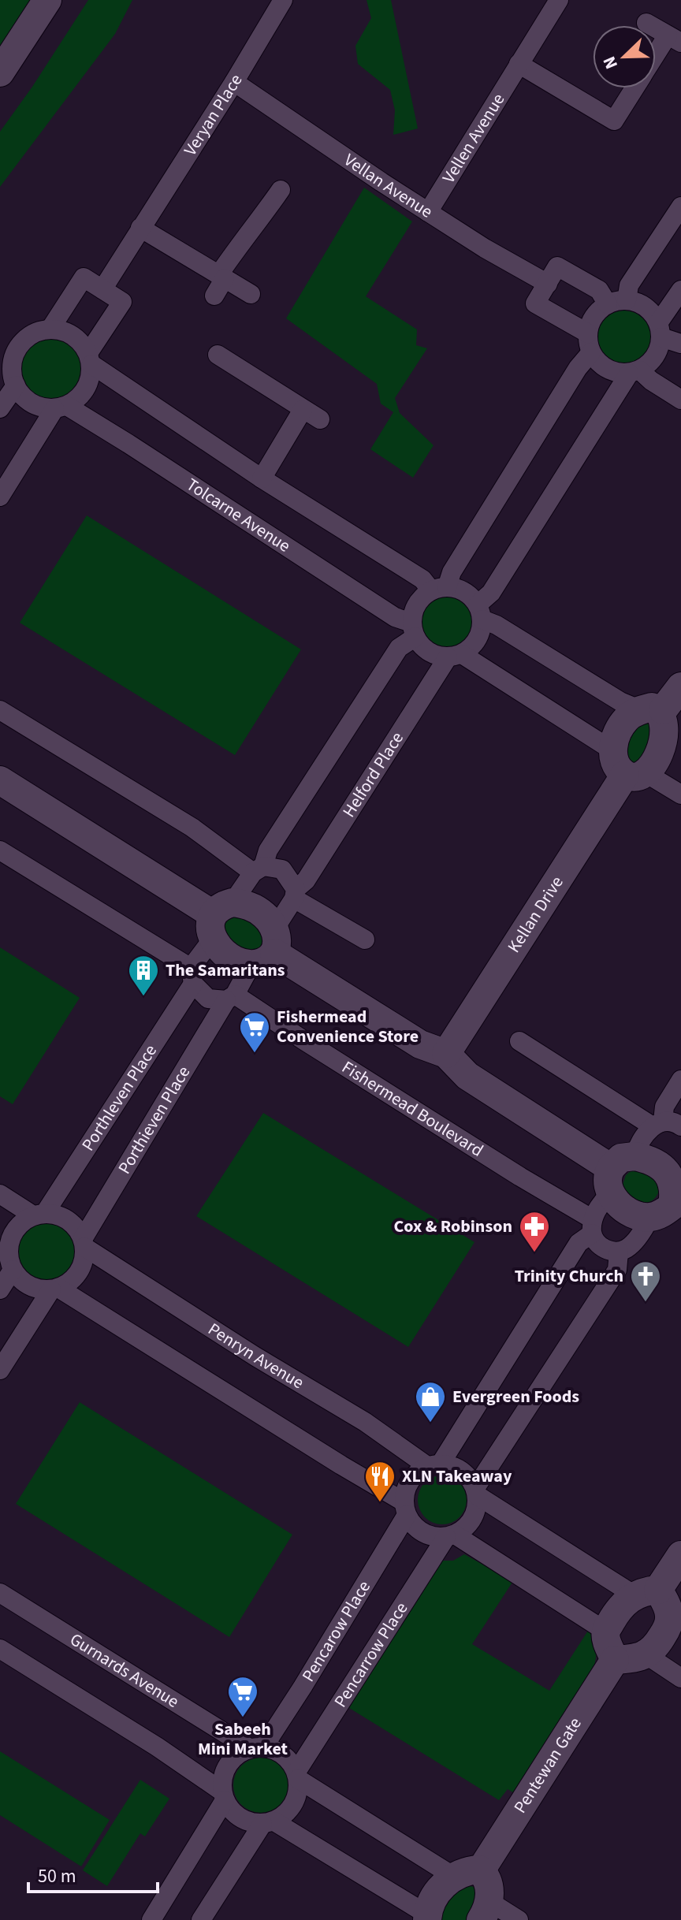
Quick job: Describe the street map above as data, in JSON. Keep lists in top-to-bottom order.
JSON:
{
  "streets": {
    "street": [
      "Veryan Place",
      "Vellen Avenue",
      "Vellan Avenue",
      "Tolcarne Avenue",
      "Helford Place",
      "Kellan Drive",
      "Porthleven Place",
      "Fishermead Boulevard",
      "Porthieven Place",
      "Penryn Avenue",
      "Pencarow Place",
      "Pencarrow Place",
      "Gurnards Avenue",
      "Pentewan Gate"
    ]
  },
  "crossings": [
    ["Veryan Place", "Vellan Avenue"],
    ["Vellen Avenue", "Vellan Avenue"],
    ["Tolcarne Avenue", "Helford Place"],
    ["Helford Place", "Porthleven Place"],
    ["Helford Place", "Porthieven Place"],
    ["Porthleven Place", "Fishermead Boulevard"],
    ["Porthleven Place", "Porthieven Place"],
    ["Porthleven Place", "Penryn Avenue"],
    ["Fishermead Boulevard", "Porthieven Place"],
    ["Porthieven Place", "Penryn Avenue"],
    ["Penryn Avenue", "Pencarow Place"],
    ["Penryn Avenue", "Pencarrow Place"],
    ["Pencarow Place", "Pencarrow Place"],
    ["Pencarow Place", "Gurnards Avenue"],
    ["Pencarrow Place", "Gurnards Avenue"]
  ],
  "places": {
    "building": ["The Samaritans"],
    "supermarket": ["Fishermead Convenience Store", "Sabeeh Mini Market"],
    "pharmacy": ["Cox & Robinson"],
    "church": ["Trinity Church"],
    "shop": ["Evergreen Foods"],
    "restaurant": ["XLN Takeaway"]
  },
  "scale_bar": "50 m",
  "north": "bottom left"
}
